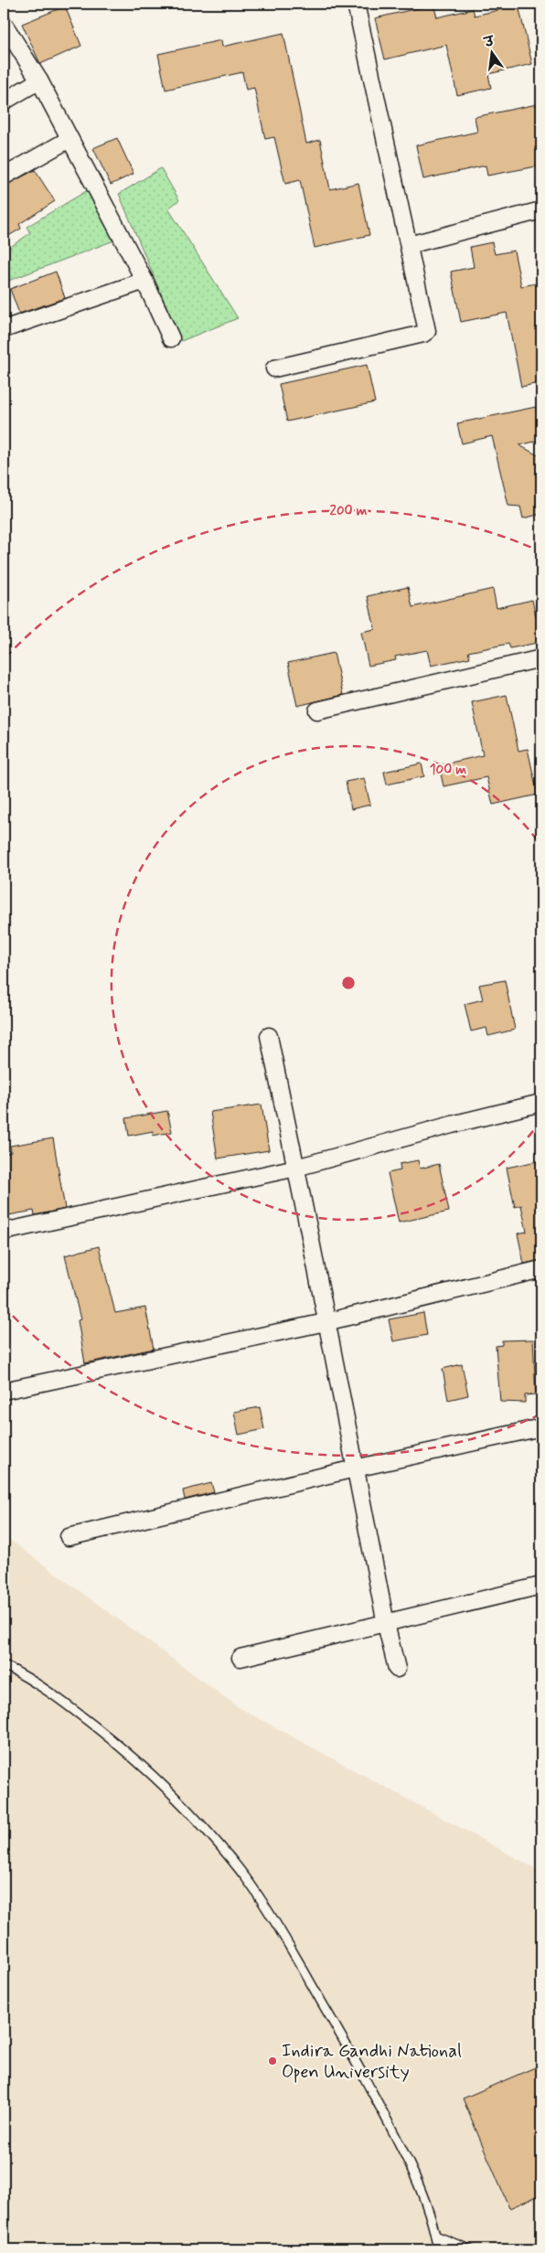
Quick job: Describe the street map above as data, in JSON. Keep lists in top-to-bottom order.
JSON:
{
  "places": ["Indira Gandhi National Open University"],
  "north": "top",
  "rings": ["200 m", "100 m"]
}
